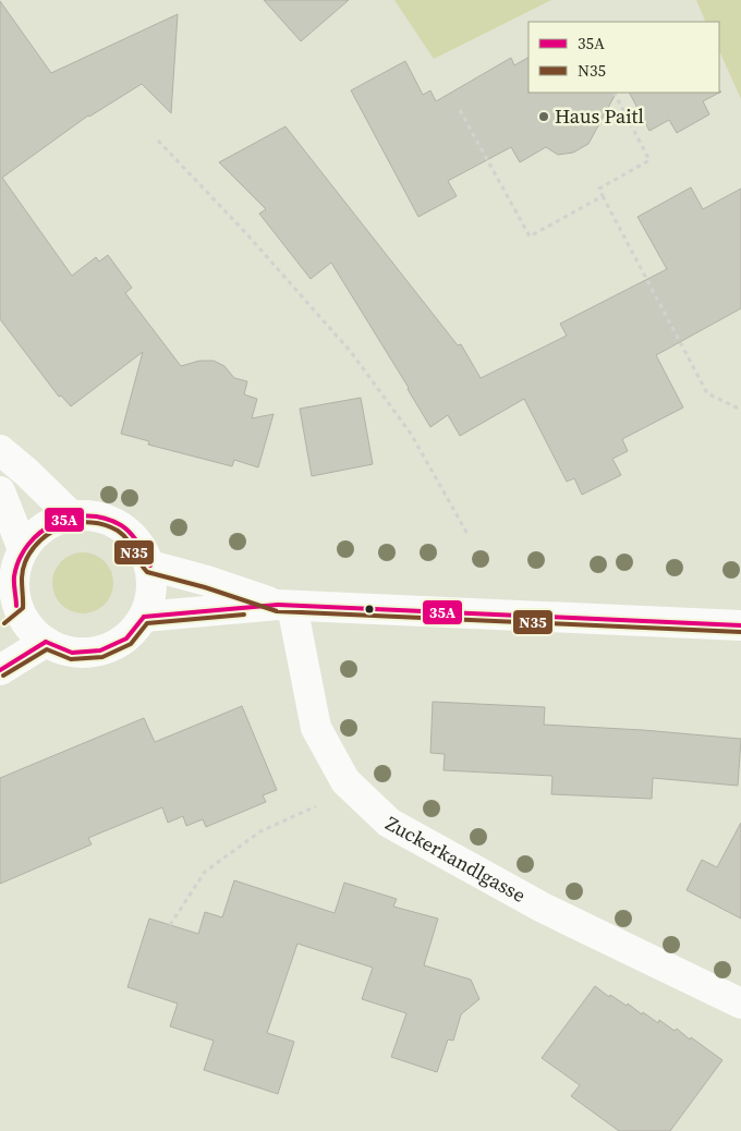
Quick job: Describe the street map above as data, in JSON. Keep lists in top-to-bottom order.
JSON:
{
  "streets": {
    "main road": ["Zuckerkandlgasse"]
  },
  "places": ["Haus Paitl"],
  "lines": ["transit line 35A", "transit line N35"],
  "legend": ["35A", "N35"]
}
